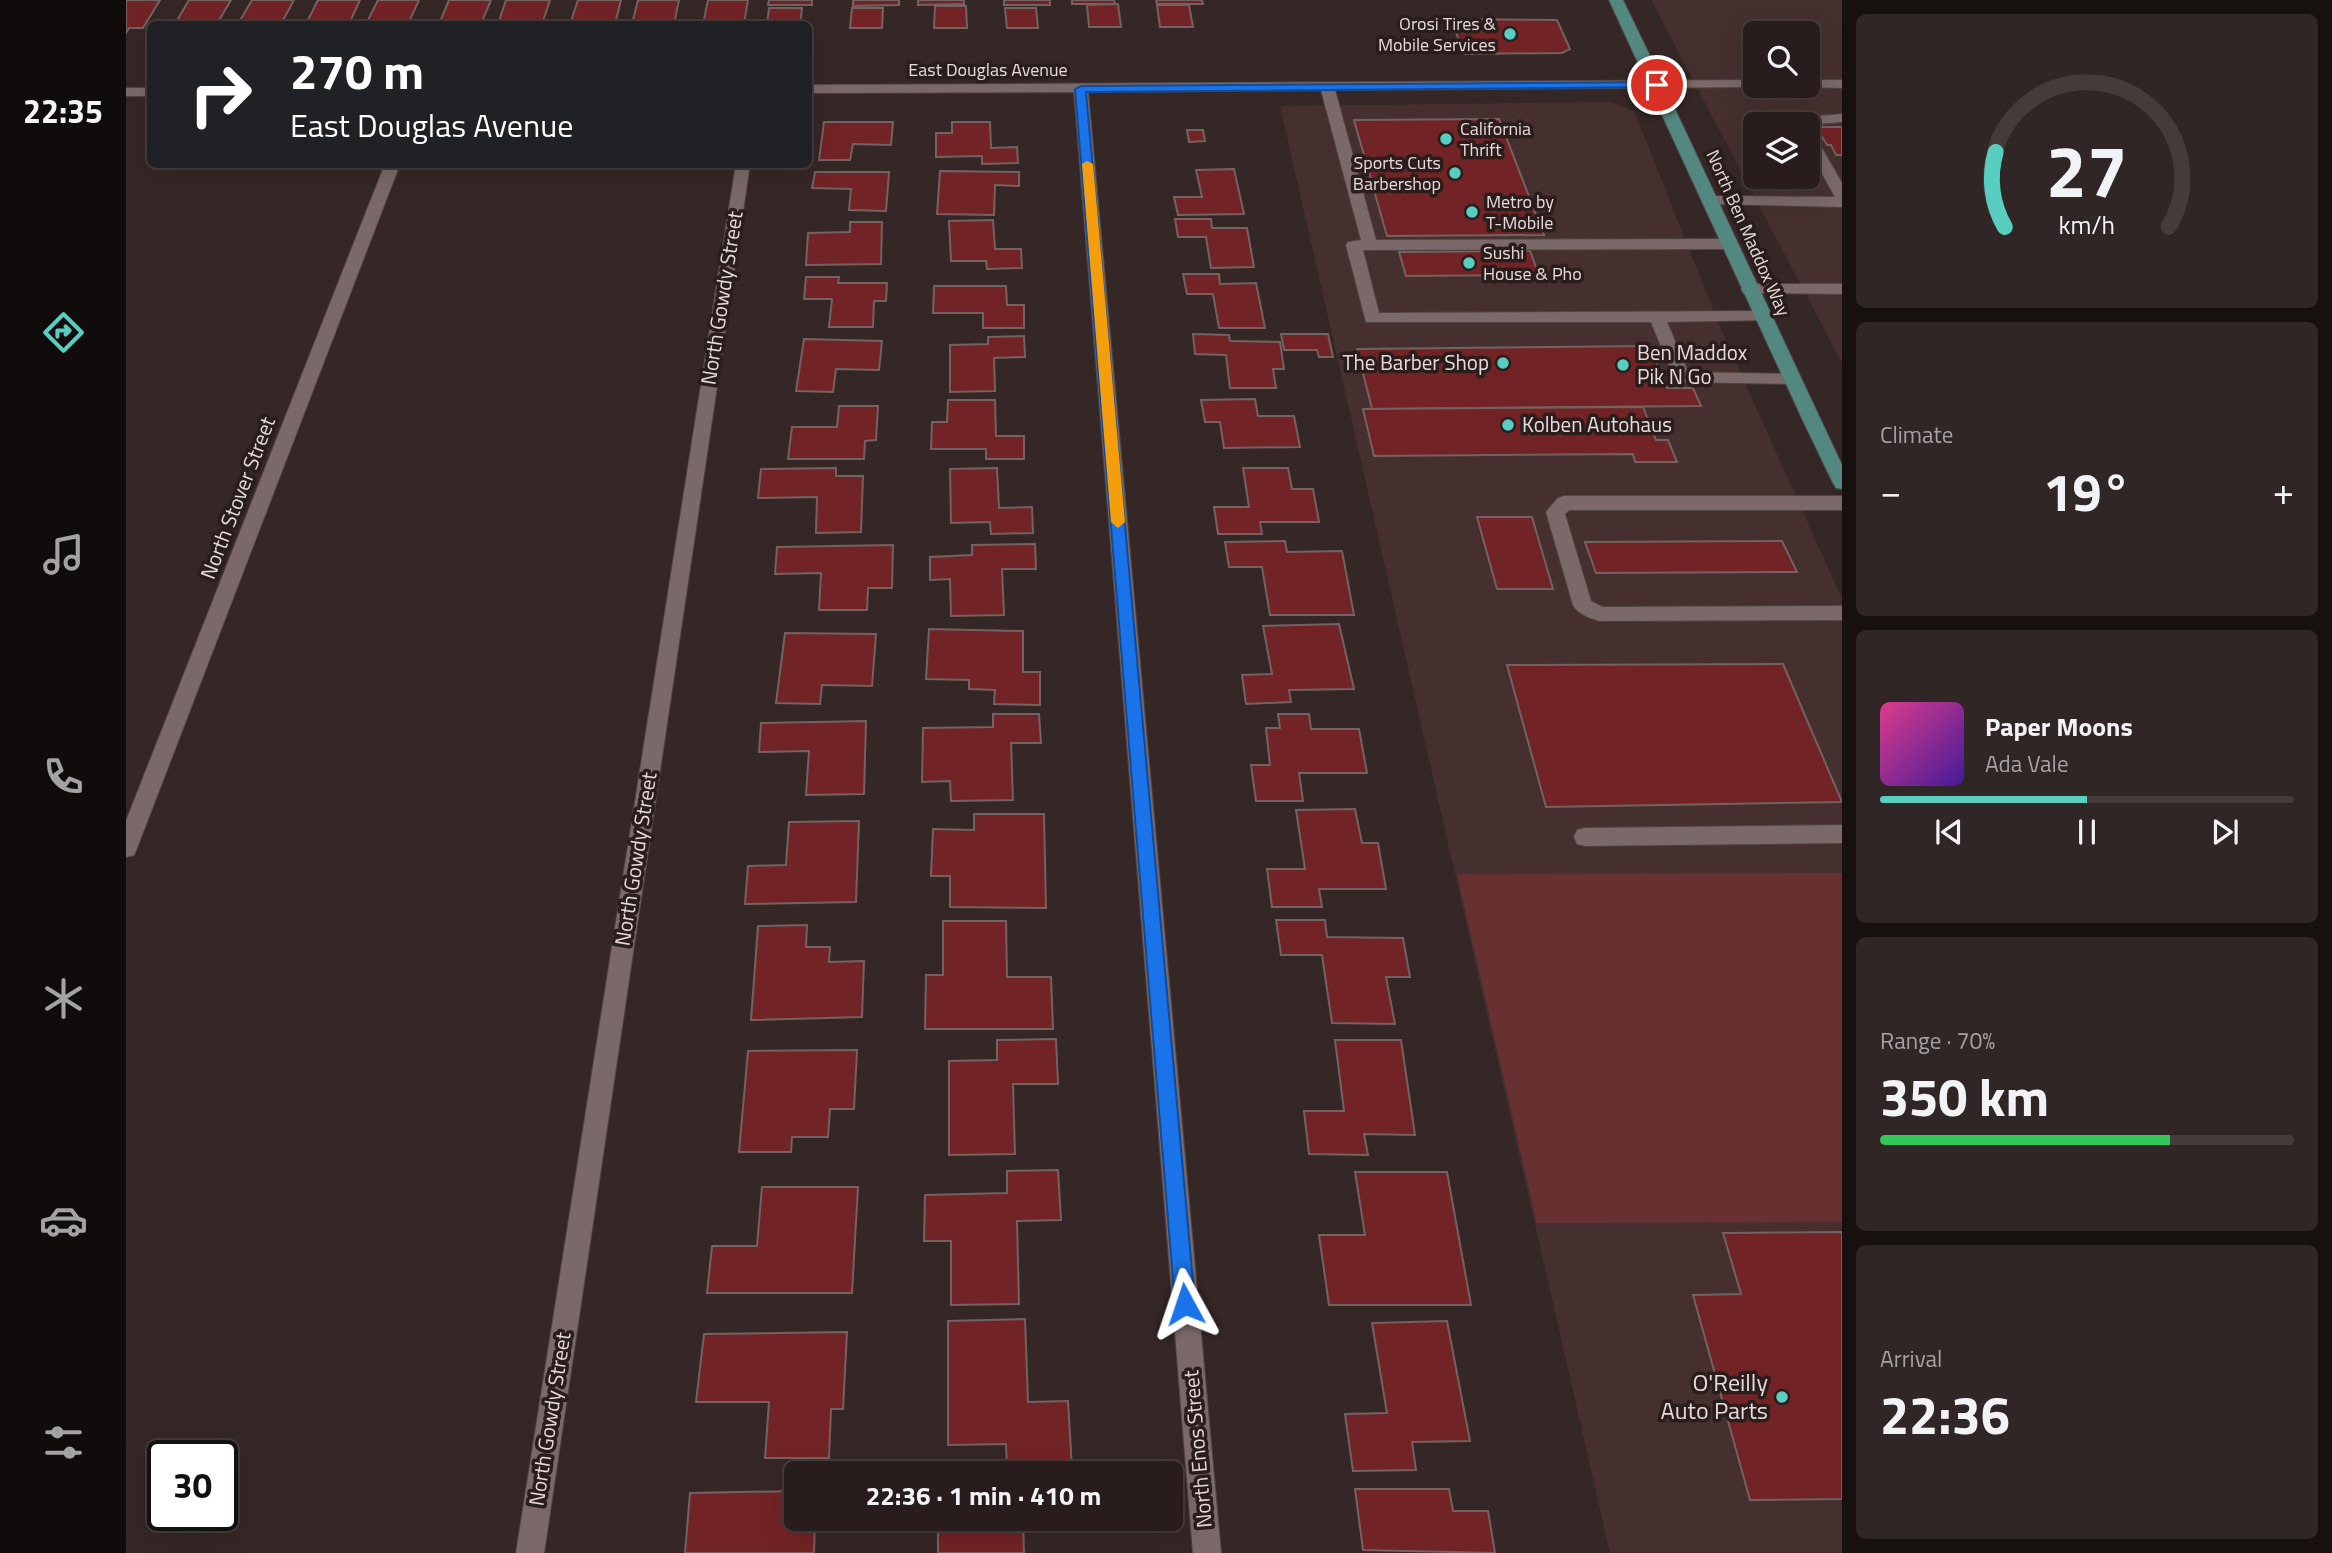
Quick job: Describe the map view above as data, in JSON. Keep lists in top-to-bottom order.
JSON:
{
  "streets": {
    "main road": ["North Ben Maddox Way"],
    "street": [
      "East Douglas Avenue",
      "North Gowdy Street",
      "North Stover Street",
      "North Enos Street"
    ]
  },
  "crossings": [
    ["East Douglas Avenue", "North Ben Maddox Way"],
    ["East Douglas Avenue", "North Enos Street"]
  ],
  "places": [
    "Orosi Tires & Mobile Services",
    "California Thrift",
    "Sports Cuts Barbershop",
    "Metro by T-Mobile",
    "Sushi House & Pho",
    "The Barber Shop",
    "Ben Maddox Pik N Go",
    "Kolben Autohaus",
    "O'Reilly Auto Parts"
  ],
  "page": {
    "tabs": "22:35",
    "turn": ["270 m", "East Douglas Avenue"],
    "tile": [
      "Climate",
      ["Range · 70%", "350 km"],
      ["Arrival", "22:36"]
    ],
    "heat": ["−", "19°", "+"],
    "song": ["Paper Moons", "Ada Vale"],
    "limit": "30",
    "trip": "22:36 · 1 min · 410 m",
    "gauge": ["27", "km/h"]
  }
}
